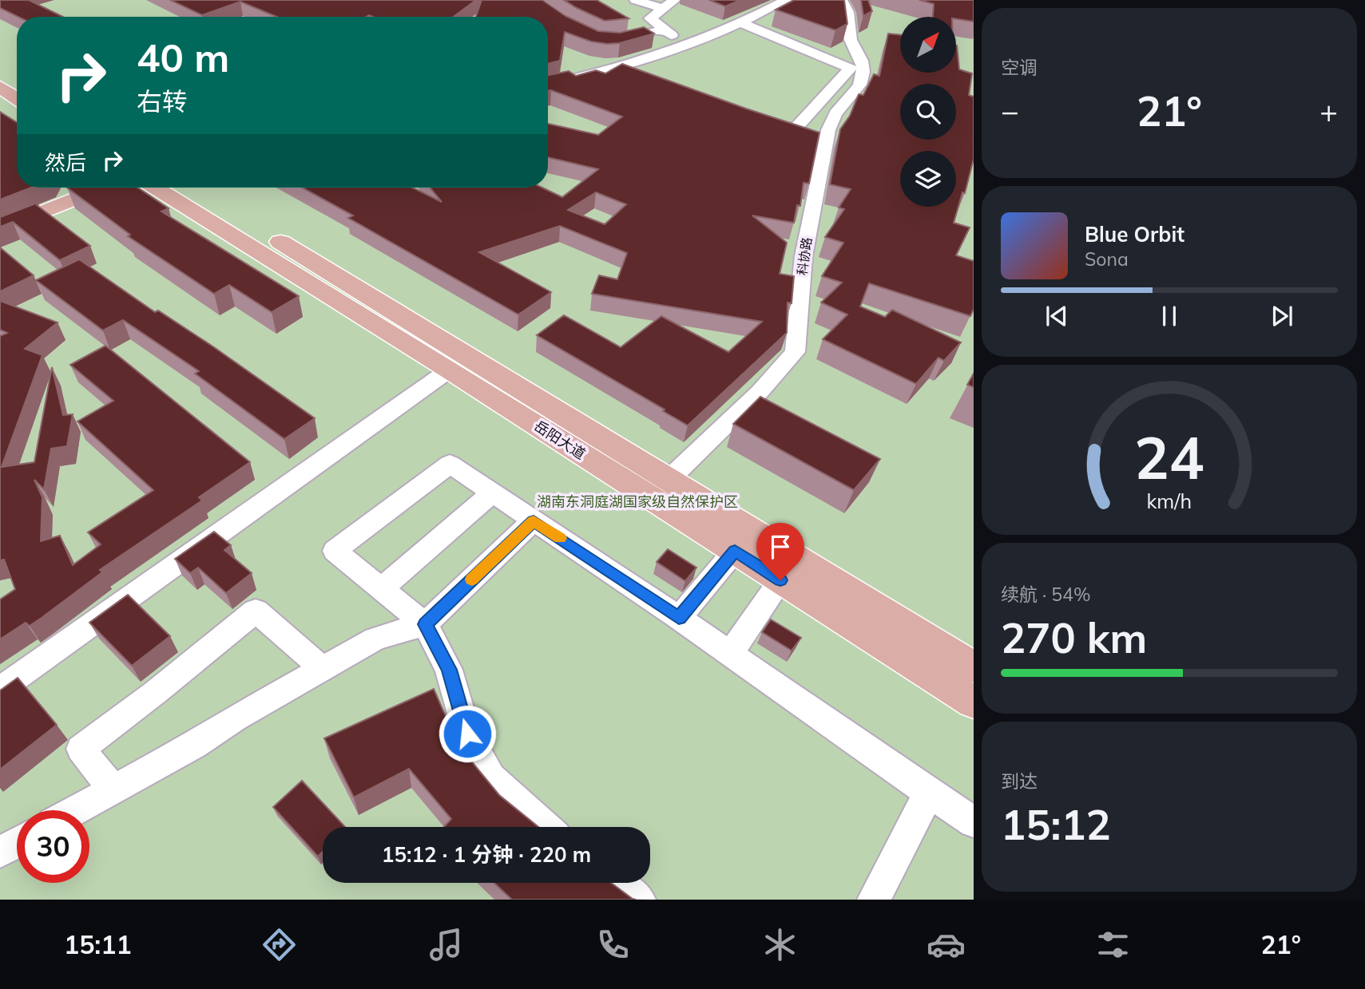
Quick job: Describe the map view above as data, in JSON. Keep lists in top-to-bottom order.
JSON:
{
  "streets": {
    "main road": ["岳阳大道"],
    "street": ["科协路"]
  },
  "crossings": [
    ["科协路", "岳阳大道"]
  ],
  "parks": ["湖南东洞庭湖国家级自然保护区"],
  "north": "top right",
  "page": {
    "tile": [
      "空调",
      ["续航 · 54%", "270 km"],
      ["到达", "15:12"]
    ],
    "turn": ["40 m", "右转"],
    "heat": ["−", "21°", "+"],
    "then": "然后",
    "song": ["Blue Orbit", "Sona"],
    "limit": "30",
    "trip": "15:12 · 1 分钟 · 220 m",
    "tabs": ["15:11", "21°"],
    "gauge": ["24", "km/h"]
  }
}
